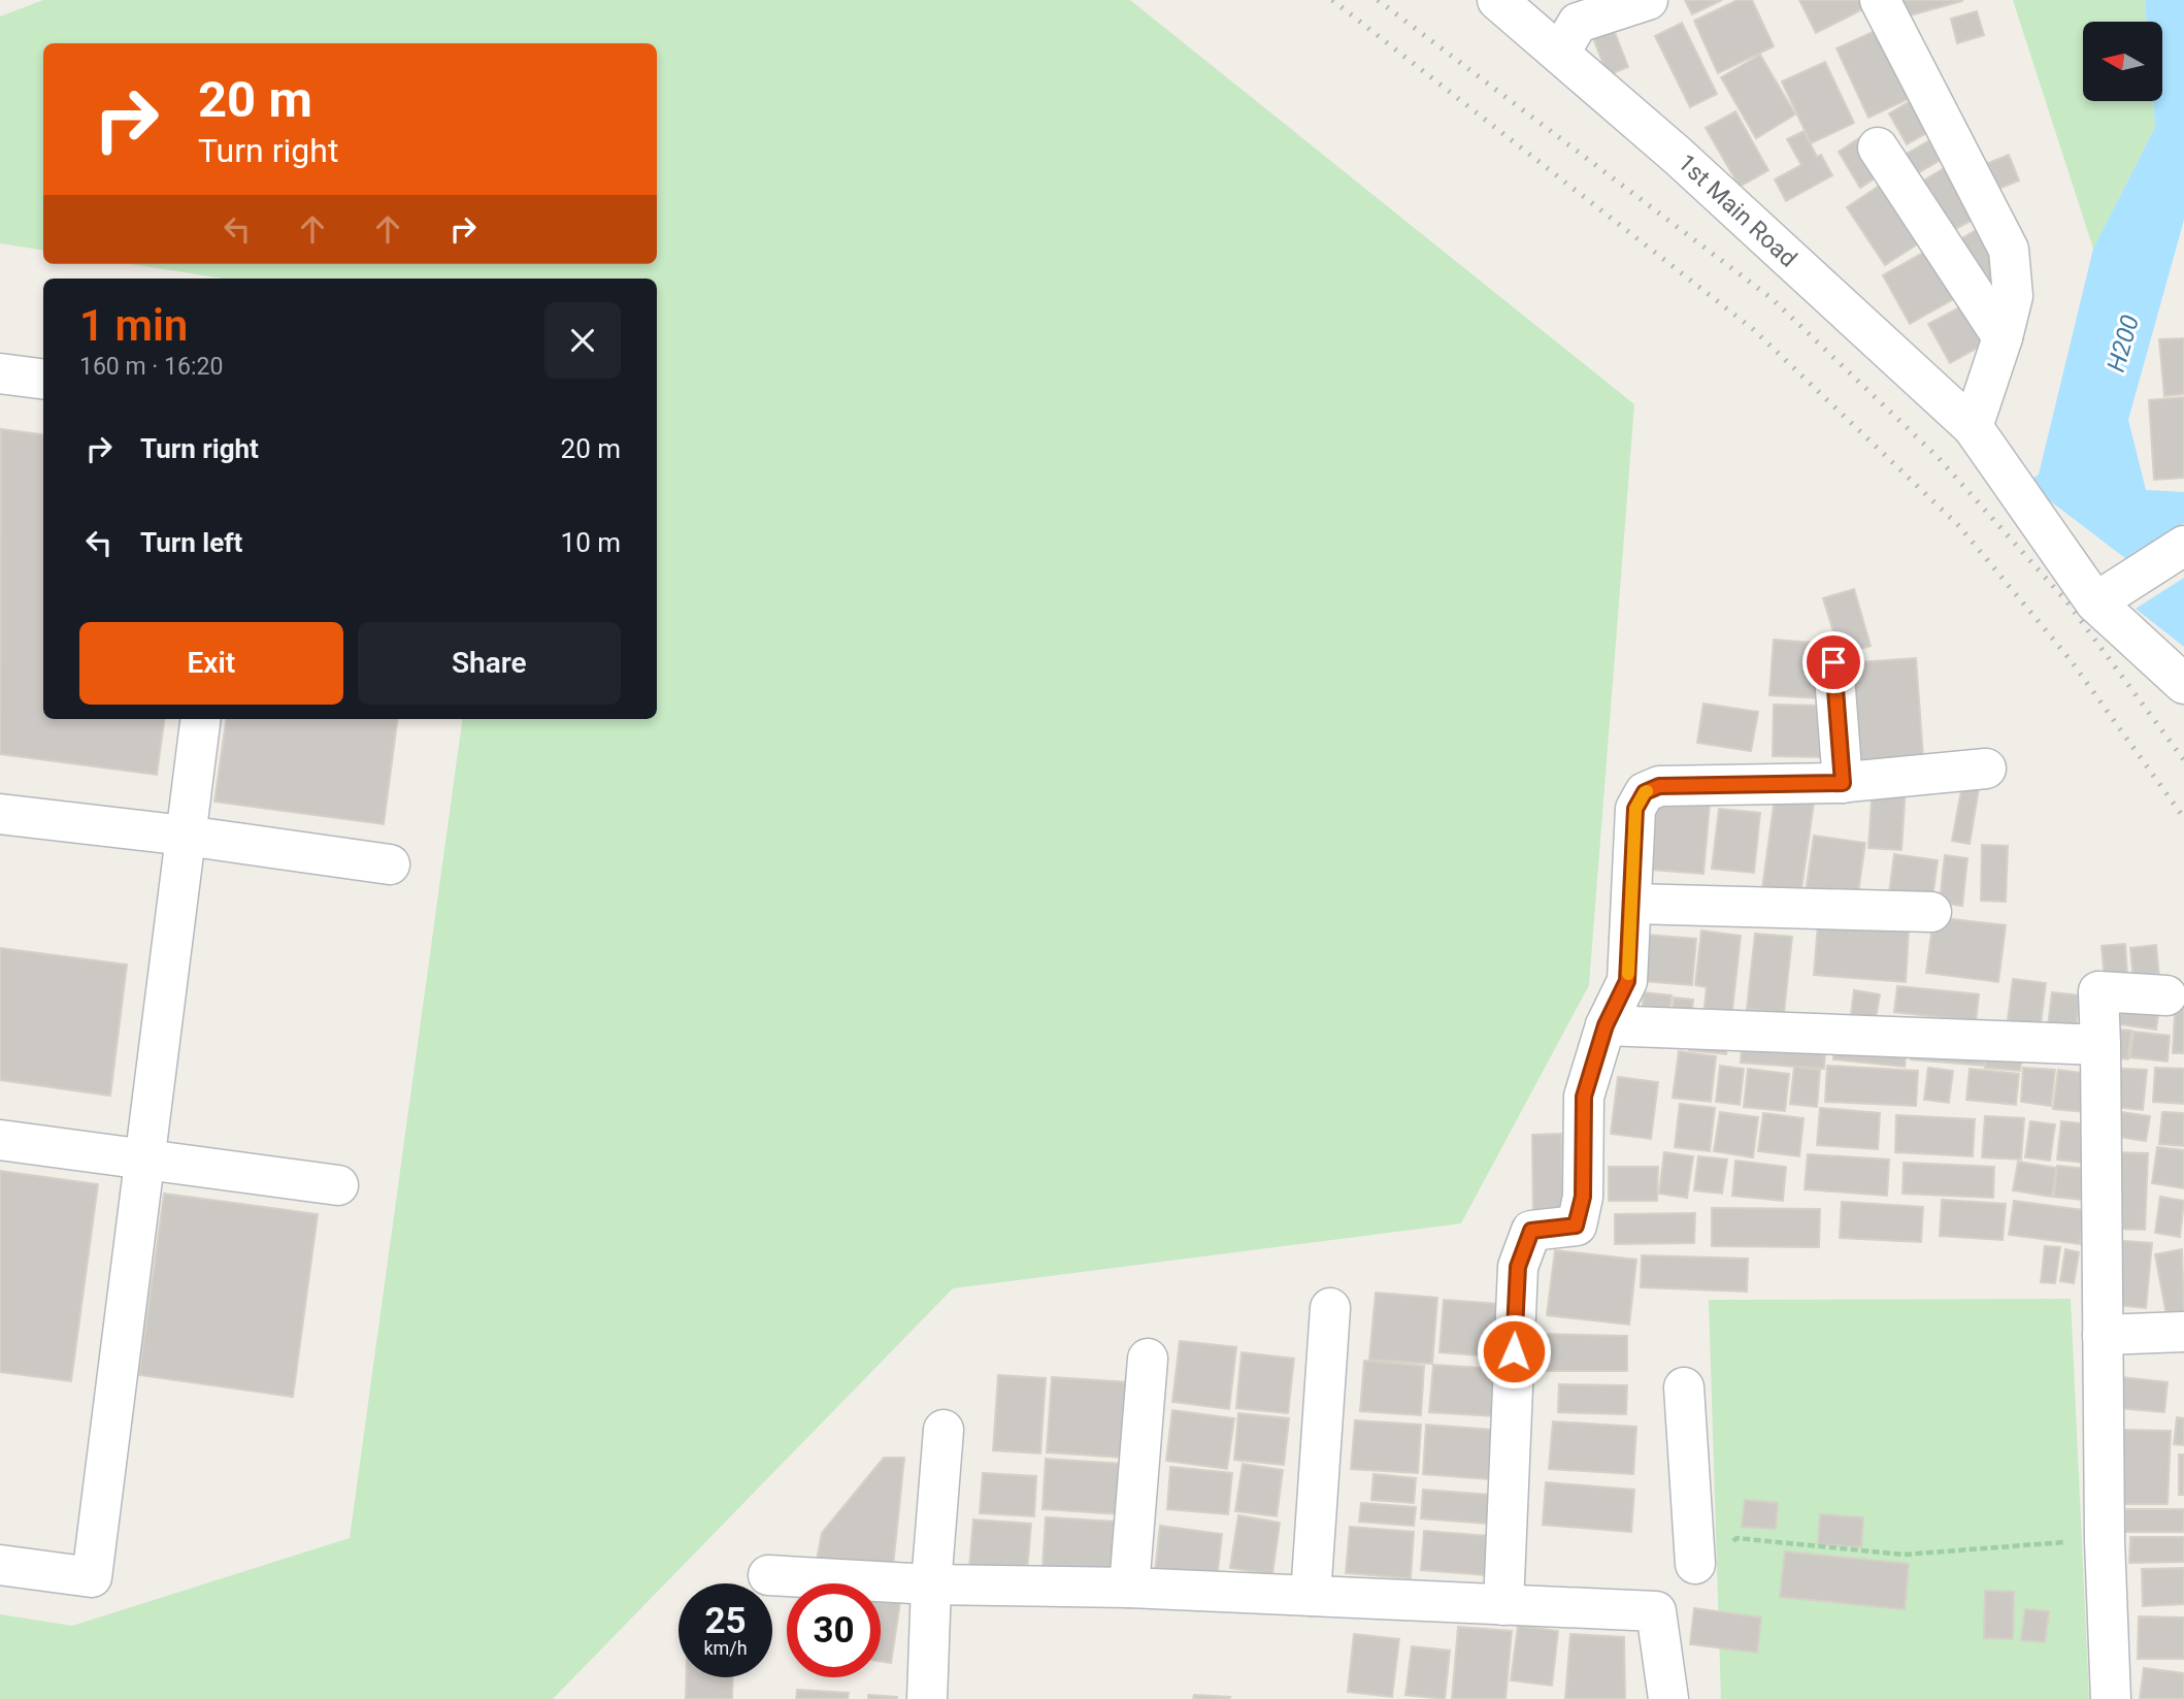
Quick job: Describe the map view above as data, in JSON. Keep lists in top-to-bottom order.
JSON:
{
  "streets": {
    "street": ["1st Main Road"]
  },
  "water": ["H200"],
  "north": "left",
  "page": {
    "turn": ["20 m", "Turn right"],
    "heading": ["1 min", "160 m · 16:20"],
    "list": [
      {
        "name": "Turn right",
        "value": "20 m"
      },
      {
        "name": "Turn left",
        "value": "10 m"
      }
    ],
    "buttons": ["Exit", "Share"],
    "speed": "25 km/h",
    "limit": "30"
  }
}
